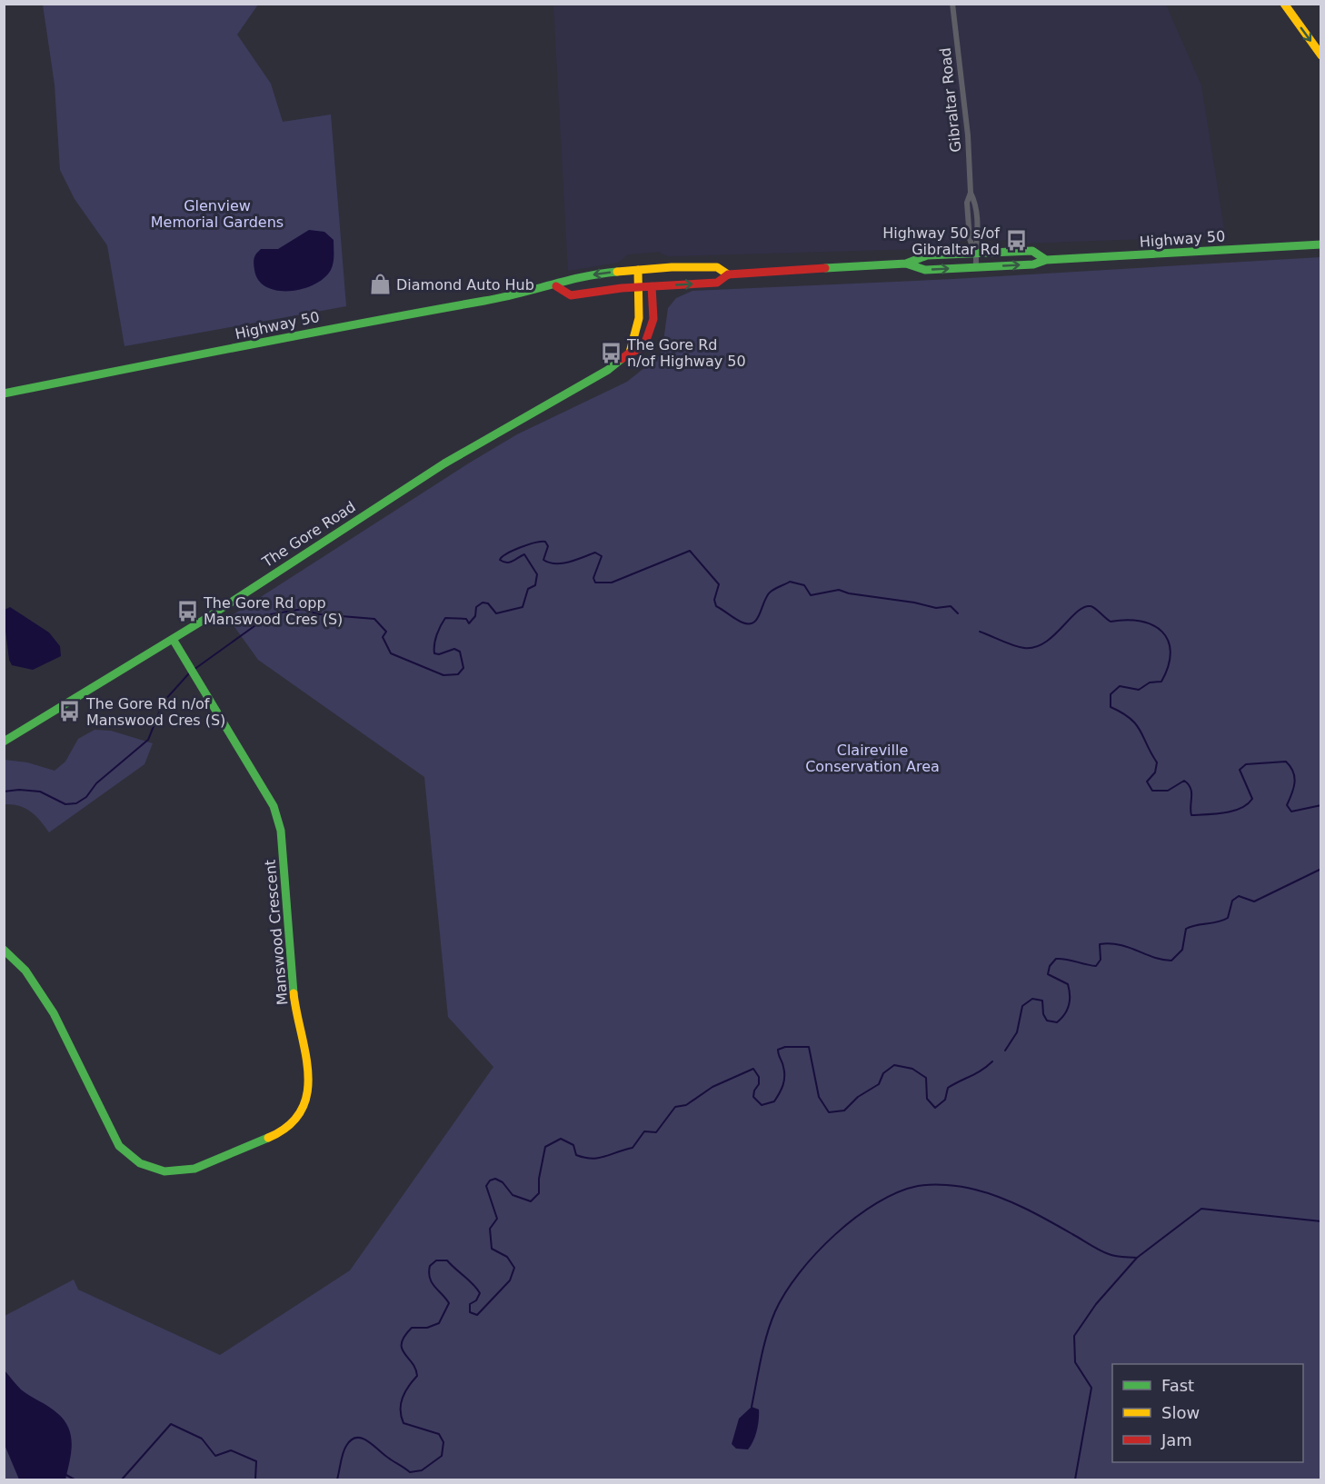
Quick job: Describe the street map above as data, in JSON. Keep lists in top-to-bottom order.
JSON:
{
  "streets": {
    "main road": ["Highway 50", "The Gore Road", "Manswood Crescent"],
    "street": ["Gibraltar Road"]
  },
  "crossings": [
    ["Gibraltar Road", "Highway 50"],
    ["Highway 50", "The Gore Road"],
    ["The Gore Road", "Manswood Crescent"]
  ],
  "parks": ["Glenview Memorial Gardens", "Claireville Conservation Area"],
  "places": {
    "bus stop": [
      "Highway 50 s/of Gibraltar Rd",
      "The Gore Rd n/of Highway 50",
      "The Gore Rd opp Manswood Cres (S)",
      "The Gore Rd n/of Manswood Cres (S)"
    ],
    "shop": ["Diamond Auto Hub"]
  },
  "legend": ["Fast", "Slow", "Jam"]
}
